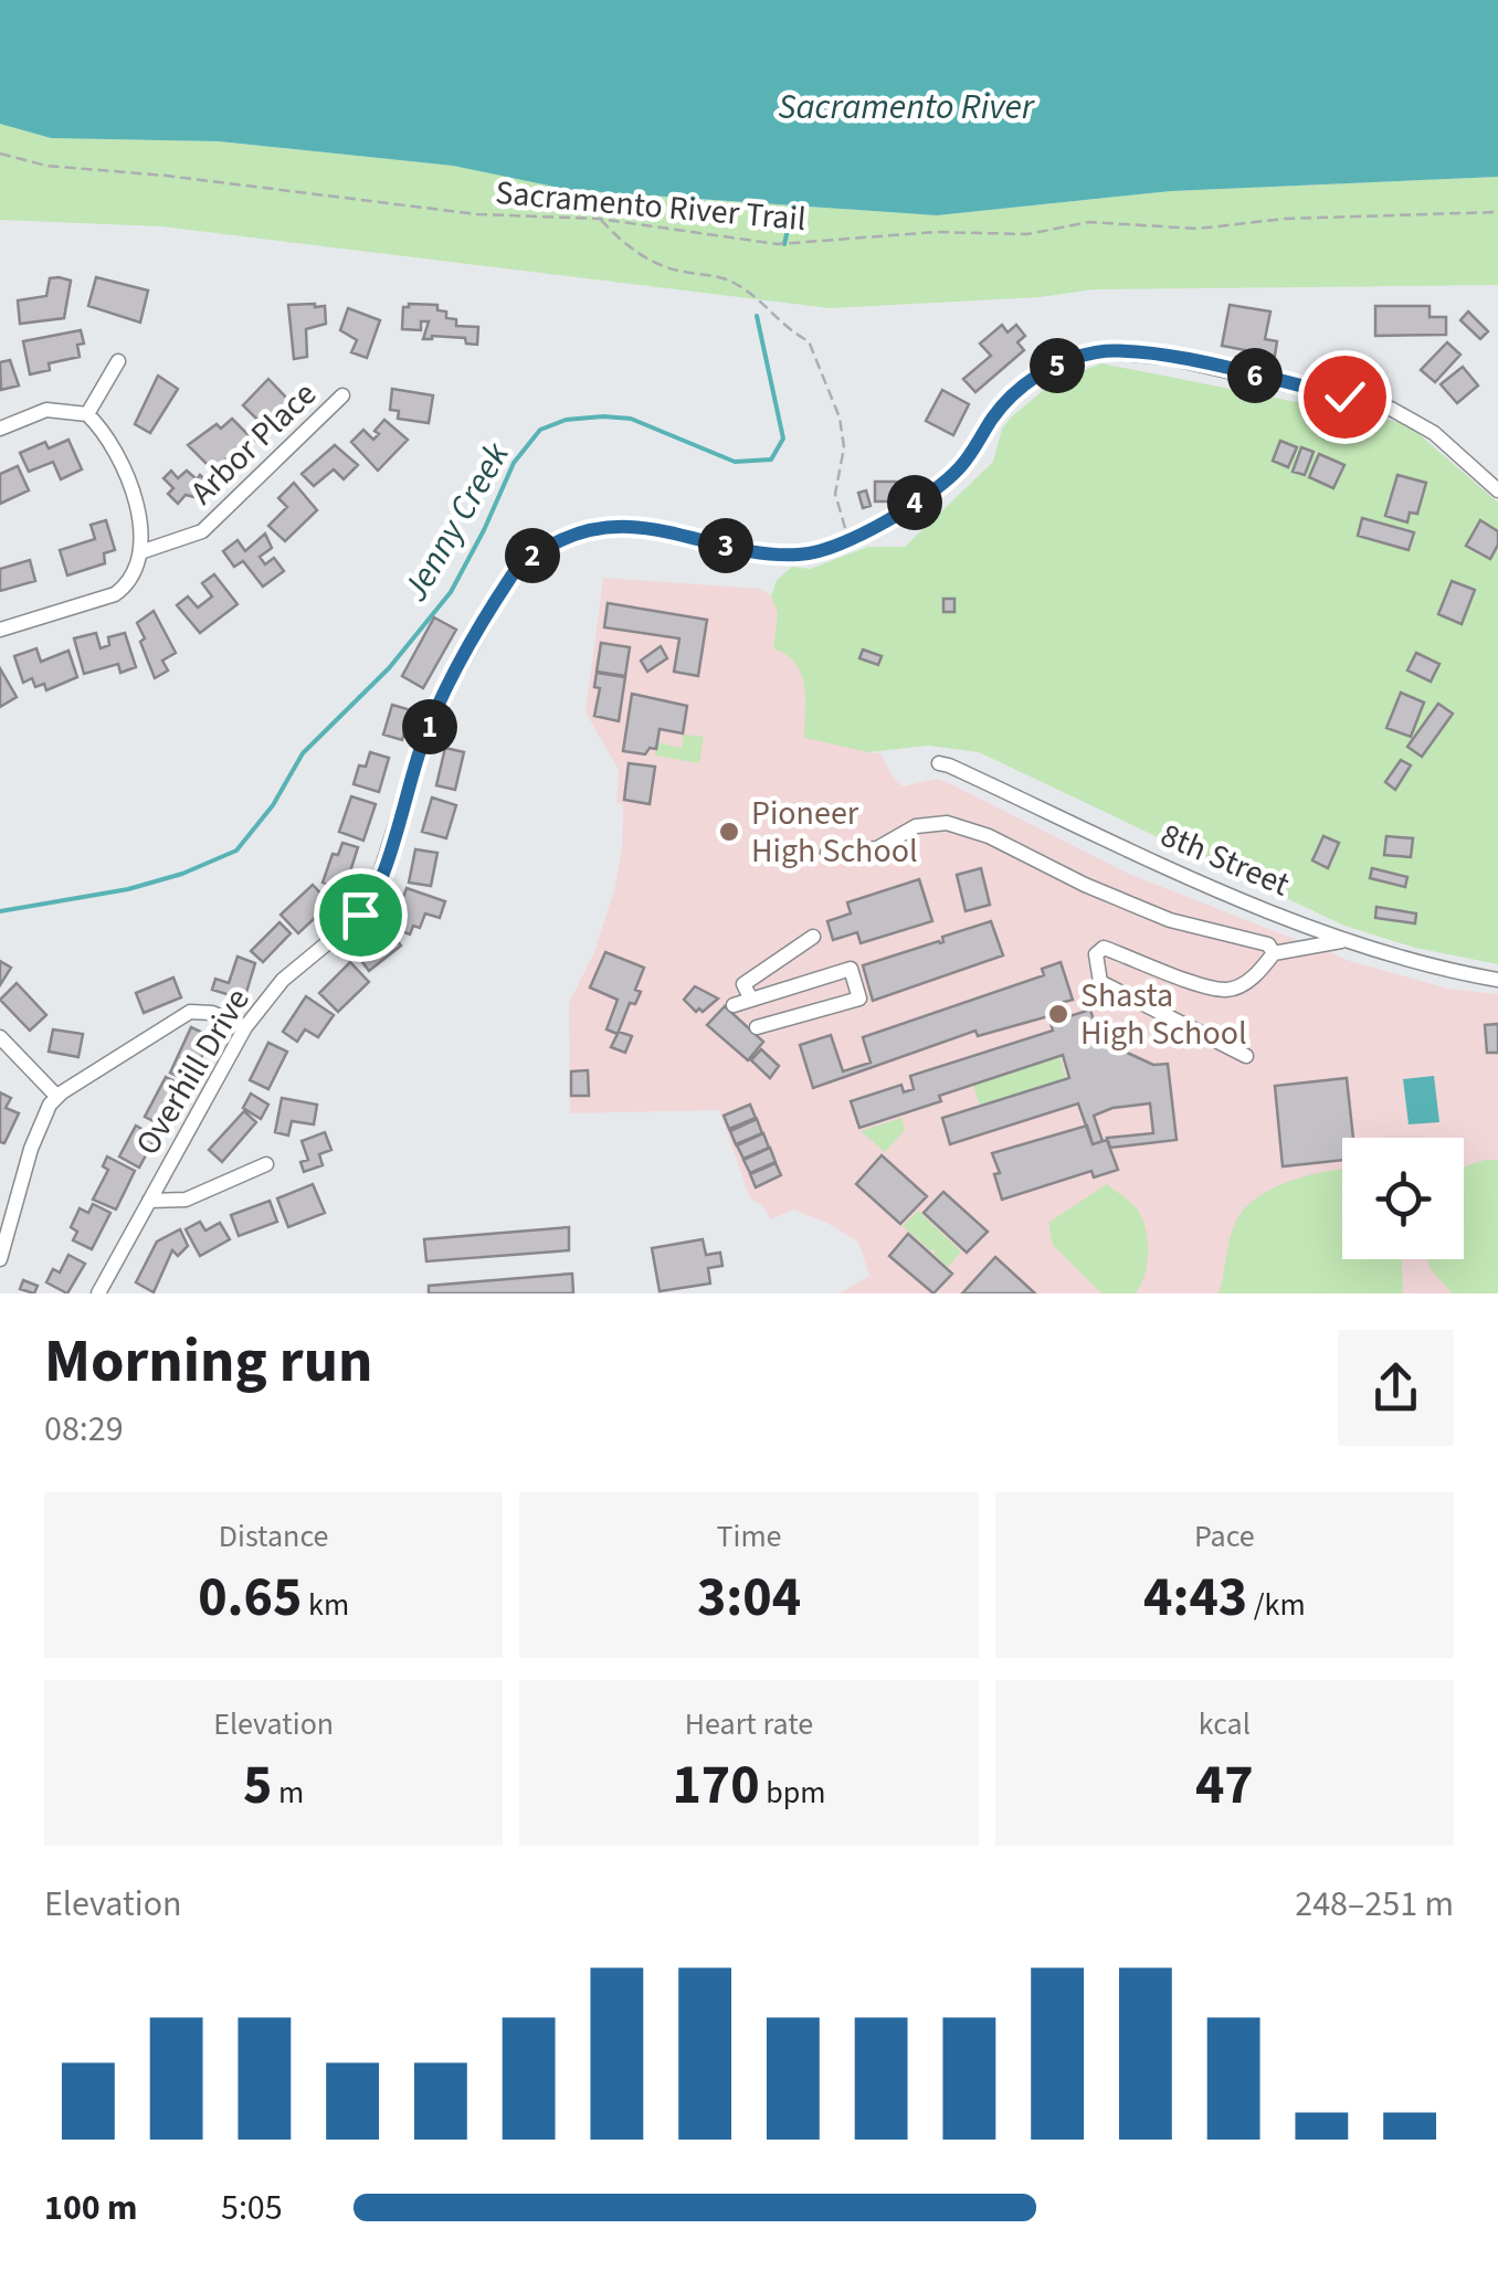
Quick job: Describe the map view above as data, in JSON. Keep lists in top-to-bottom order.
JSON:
{
  "streets": {
    "street": ["Arbor Place", "8th Street", "Overhill Drive"],
    "path": ["Sacramento River Trail"]
  },
  "water": ["Sacramento River", "Jenny Creek"],
  "places": ["Pioneer High School", "Shasta High School"],
  "page": {
    "pins": [
      "5",
      "6",
      "4",
      "3",
      "2",
      "1"
    ],
    "heading": ["Morning run", "08:29"],
    "stats": [
      ["Distance", "0.65 km"],
      ["Time", "3:04"],
      ["Pace", "4:43 /km"],
      ["Elevation", "5 m"],
      ["Heart rate", "170 bpm"],
      ["kcal", "47"]
    ],
    "chart": ["Elevation", "248–251 m"],
    "list": [
      {
        "name": "100 m",
        "note": "5:05"
      }
    ]
  }
}
